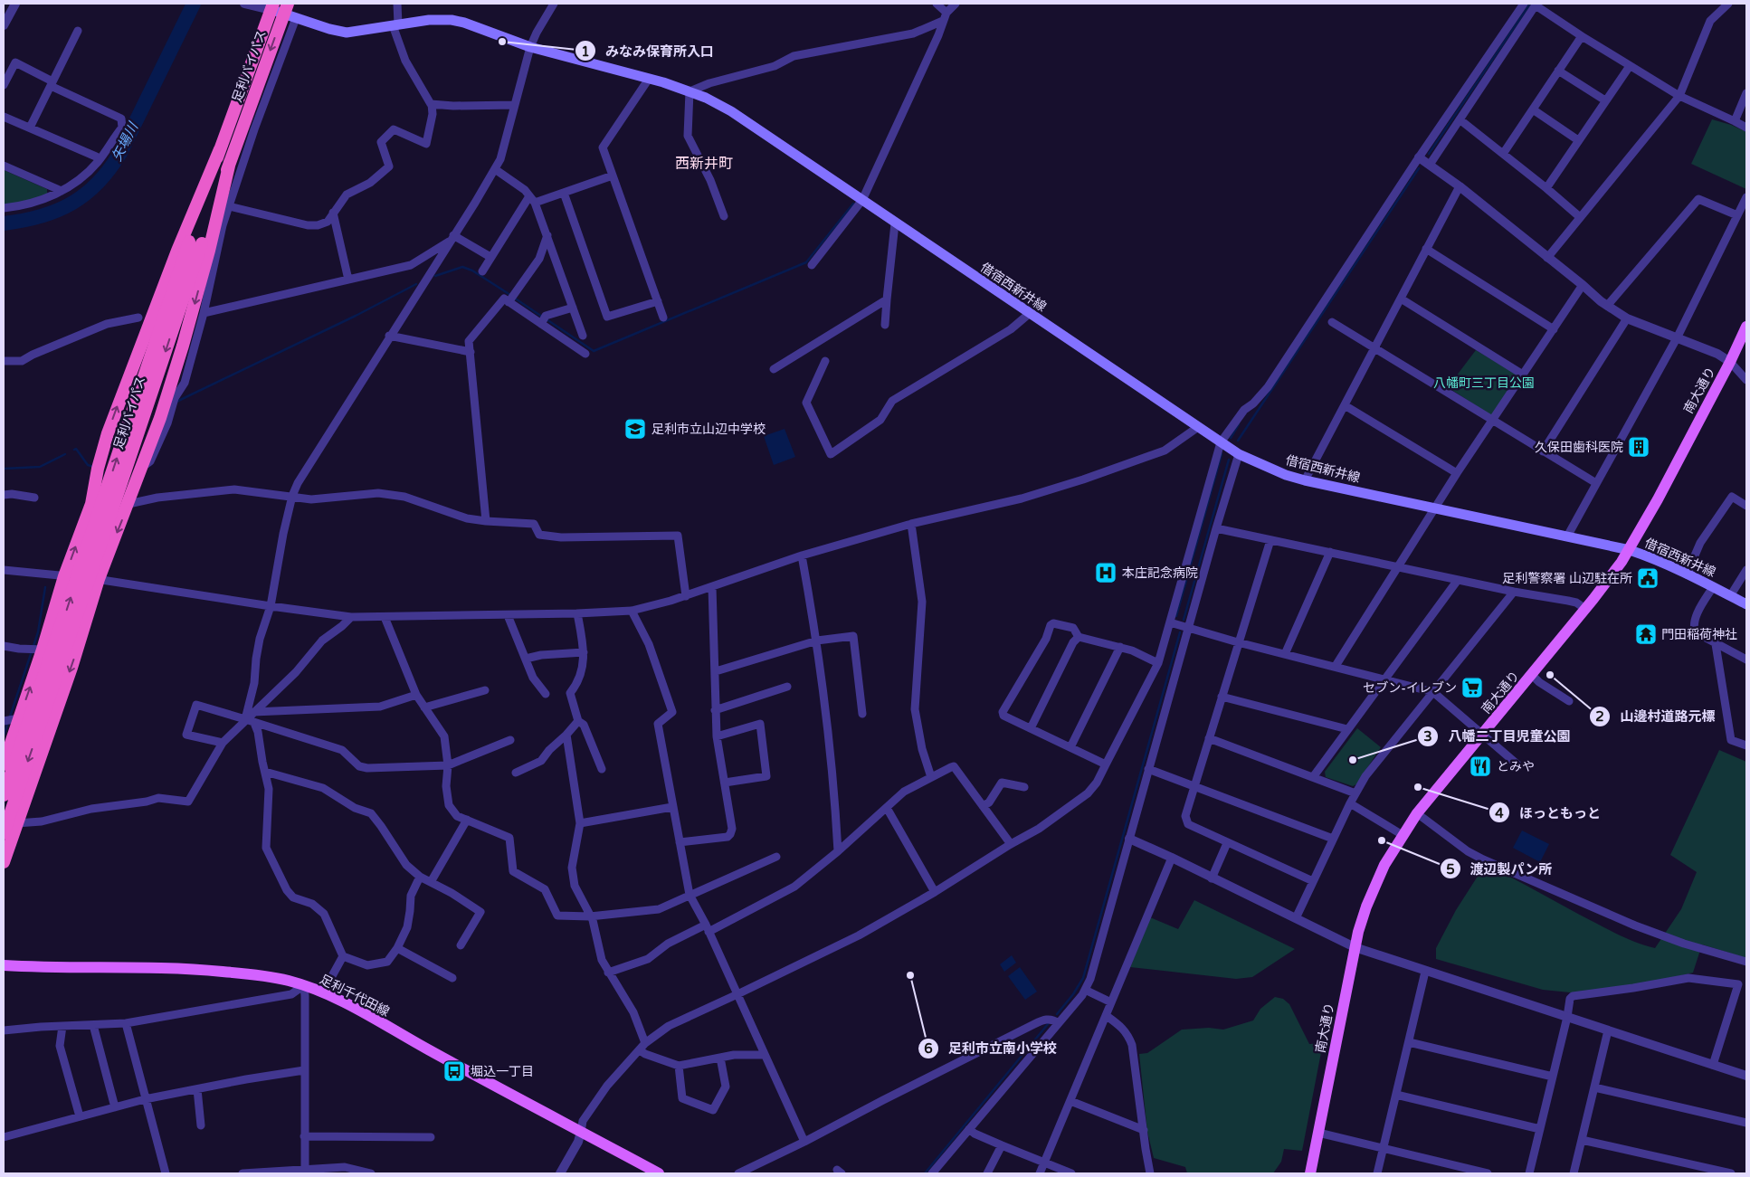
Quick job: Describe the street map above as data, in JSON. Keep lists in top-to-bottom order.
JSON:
{
  "streets": {
    "highway": ["足利バイパス"],
    "main road": ["借宿西新井線", "南大通り", "足利千代田線"]
  },
  "crossings": [
    ["足利バイパス", "借宿西新井線"],
    ["借宿西新井線", "南大通り"]
  ],
  "districts": ["西新井町"],
  "water": ["矢場川"],
  "parks": ["八幡町三丁目公園"],
  "places": {
    "other": [
      "みなみ保育所入口",
      "山邊村道路元標",
      "八幡二丁目児童公園",
      "ほっともっと",
      "渡辺製パン所",
      "足利市立南小学校"
    ],
    "school or university": ["足利市立山辺中学校"],
    "building": ["久保田歯科医院"],
    "hospital": ["本庄記念病院"],
    "public building": ["足利警察署 山辺駐在所"],
    "temple": ["門田稲荷神社"],
    "supermarket": ["セブン-イレブン"],
    "restaurant": ["とみや"],
    "bus stop": ["堀込一丁目"]
  }
}
